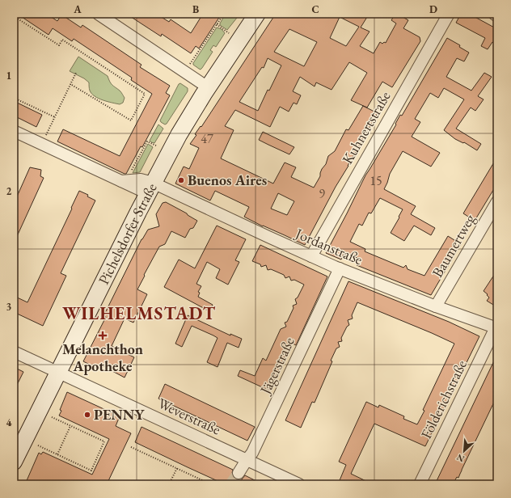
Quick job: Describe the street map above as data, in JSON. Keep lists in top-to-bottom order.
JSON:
{
  "streets": {
    "street": [
      "Kuhnertstraße",
      "Pichelsdorfer Straße",
      "Baumertweg",
      "Jordanstraße",
      "Jägerstraße",
      "Földerichstraße",
      "Weverstraße"
    ]
  },
  "crossings": [
    ["Kuhnertstraße", "Jordanstraße"],
    ["Pichelsdorfer Straße", "Jordanstraße"],
    ["Pichelsdorfer Straße", "Weverstraße"],
    ["Baumertweg", "Jordanstraße"],
    ["Jordanstraße", "Jägerstraße"],
    ["Jordanstraße", "Földerichstraße"],
    ["Jägerstraße", "Weverstraße"]
  ],
  "districts": ["WILHELMSTADT"],
  "places": {
    "other": ["Buenos Aires", "PENNY"],
    "health": ["Melanchthon Apotheke"]
  },
  "house_numbers": ["47", "15", "9"],
  "north": "bottom left",
  "grid": {
    "columns": [
      "A",
      "B",
      "C",
      "D"
    ],
    "rows": [
      "1",
      "2",
      "3",
      "4"
    ]
  }
}
